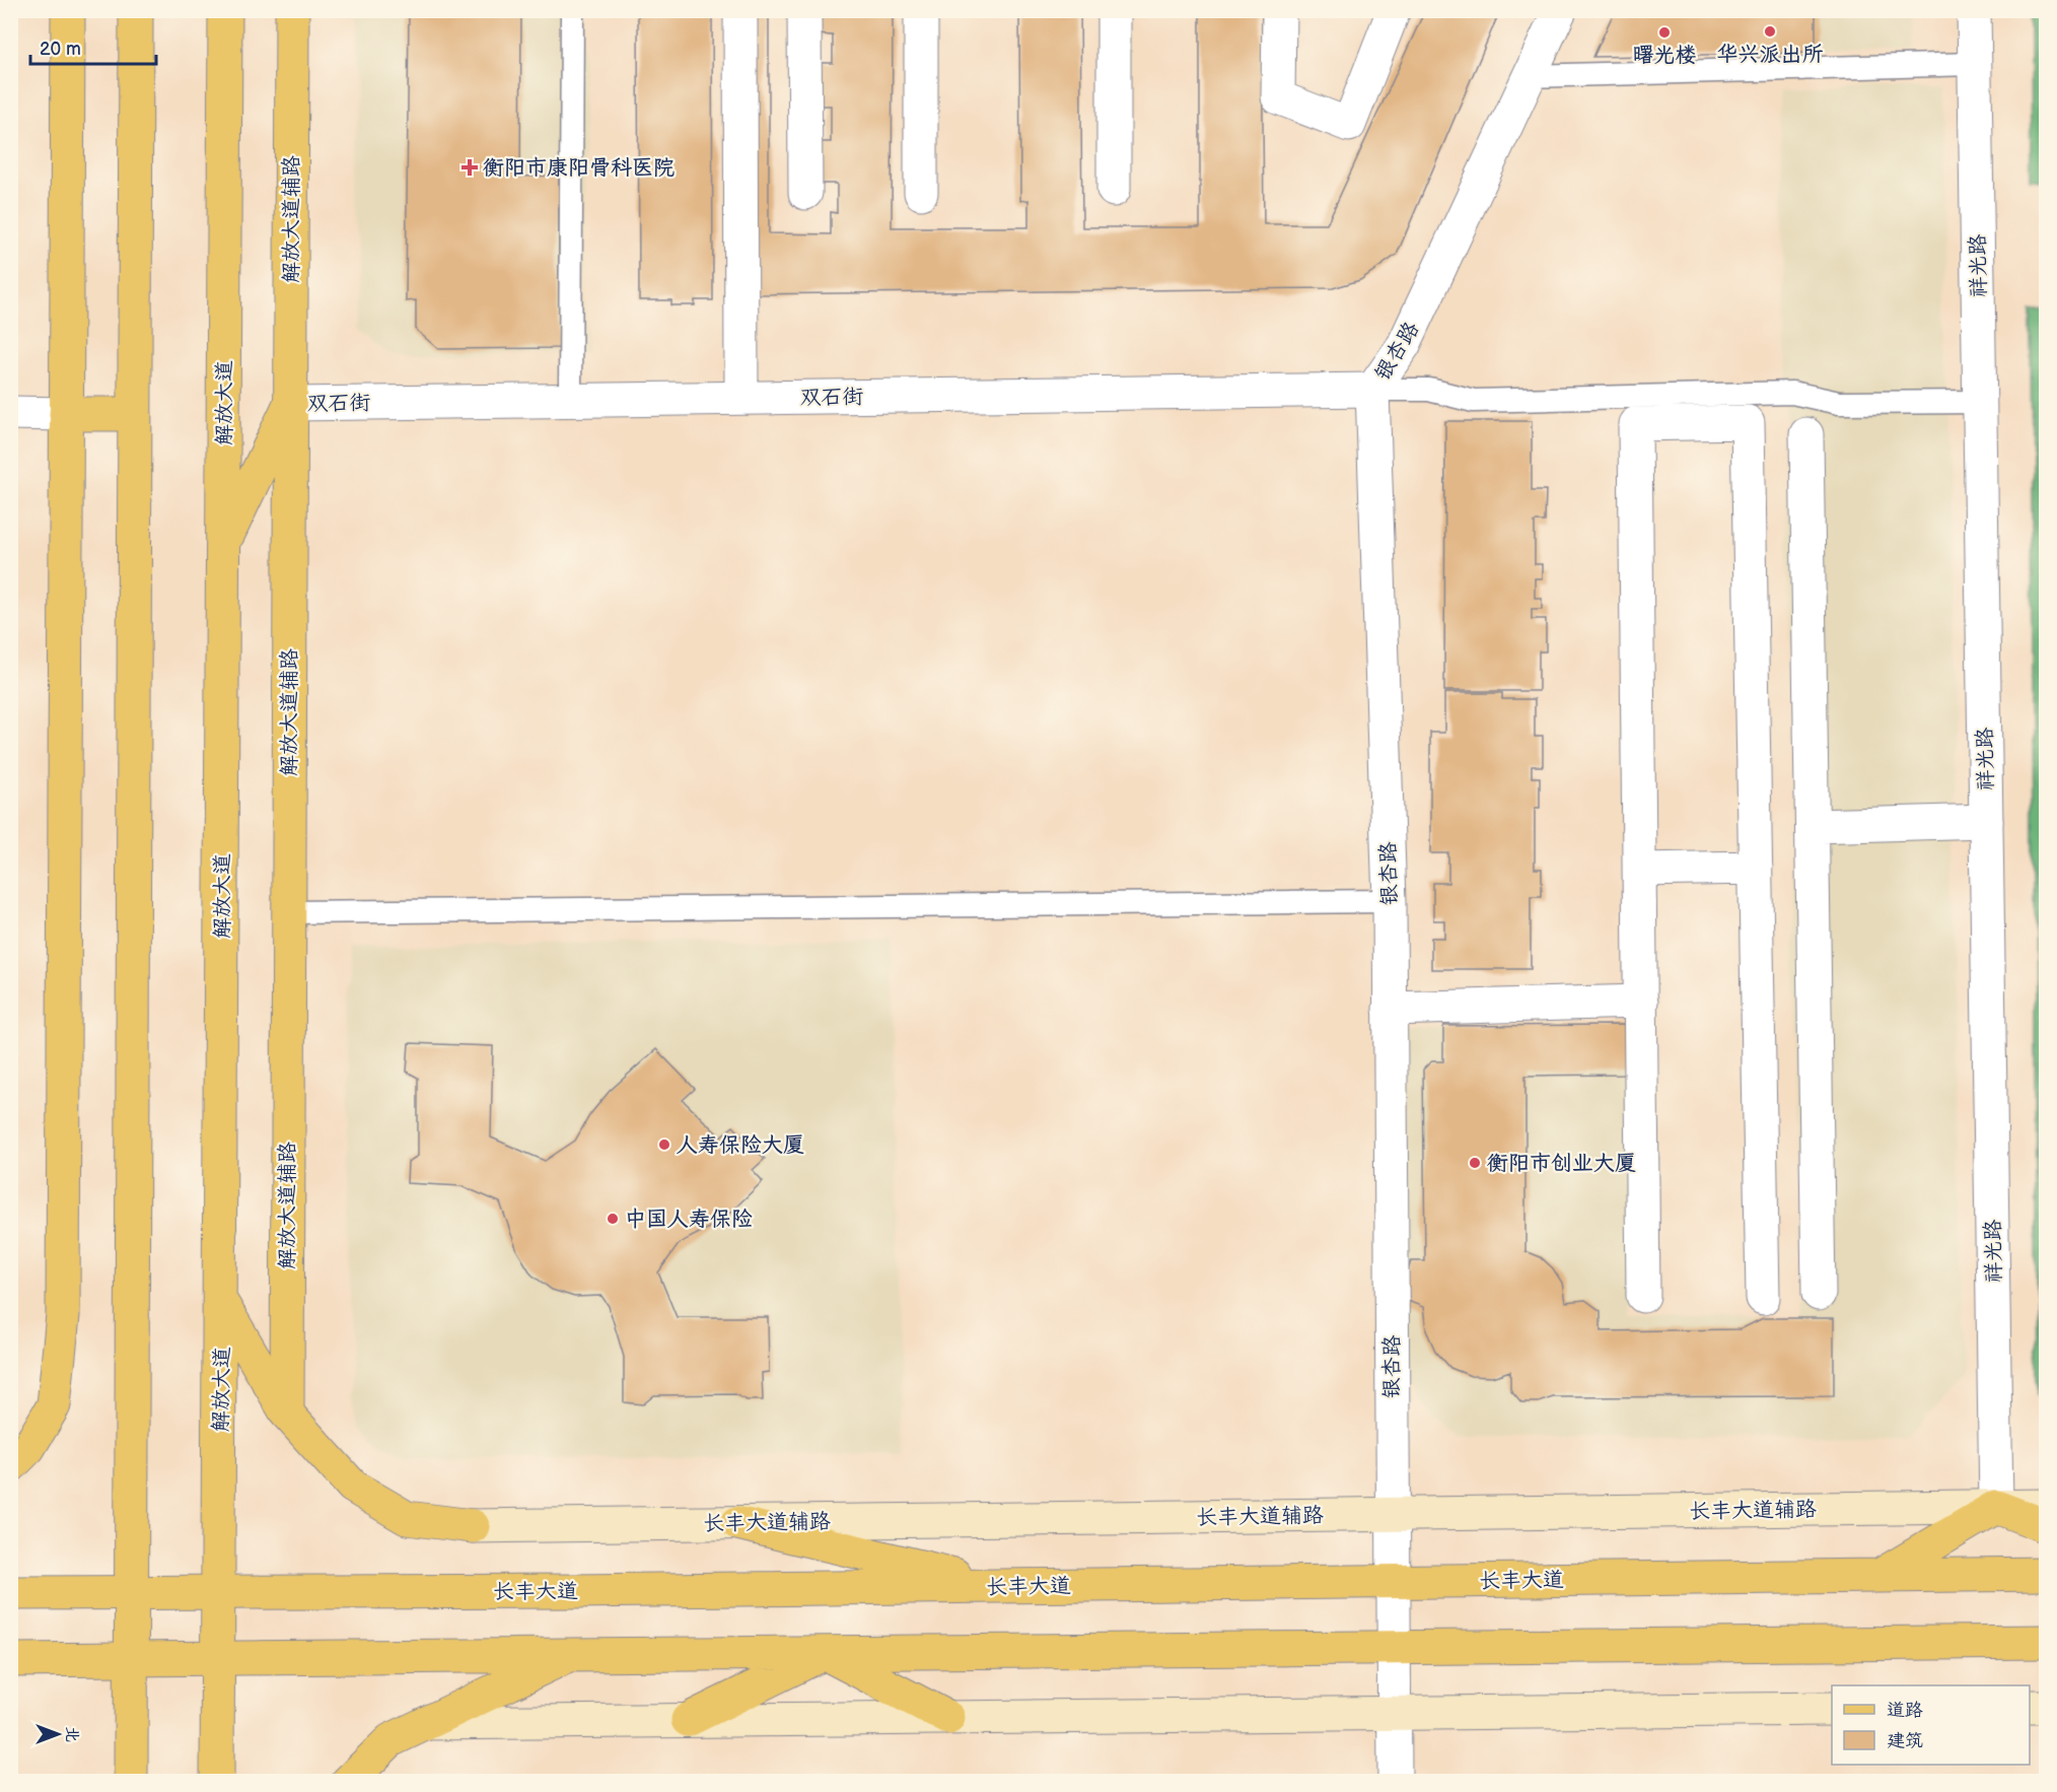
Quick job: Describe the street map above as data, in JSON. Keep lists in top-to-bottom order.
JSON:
{
  "streets": {
    "main road": [
      "解放大道辅路",
      "解放大道",
      "长丰大道辅路",
      "长丰大道"
    ],
    "street": ["祥光路", "银杏路", "双石街"]
  },
  "crossings": [
    ["解放大道辅路", "双石街"],
    ["解放大道辅路", "长丰大道辅路"],
    ["祥光路", "长丰大道辅路"],
    ["银杏路", "双石街"],
    ["银杏路", "长丰大道辅路"],
    ["银杏路", "长丰大道"],
    ["解放大道", "长丰大道"]
  ],
  "places": {
    "other": [
      "华兴派出所",
      "曙光楼",
      "人寿保险大厦",
      "衡阳市创业大厦",
      "中国人寿保险"
    ],
    "health": ["衡阳市康阳骨科医院"]
  },
  "legend": ["道路", "建筑"],
  "scale_bar": "20 m",
  "north": "right"
}
